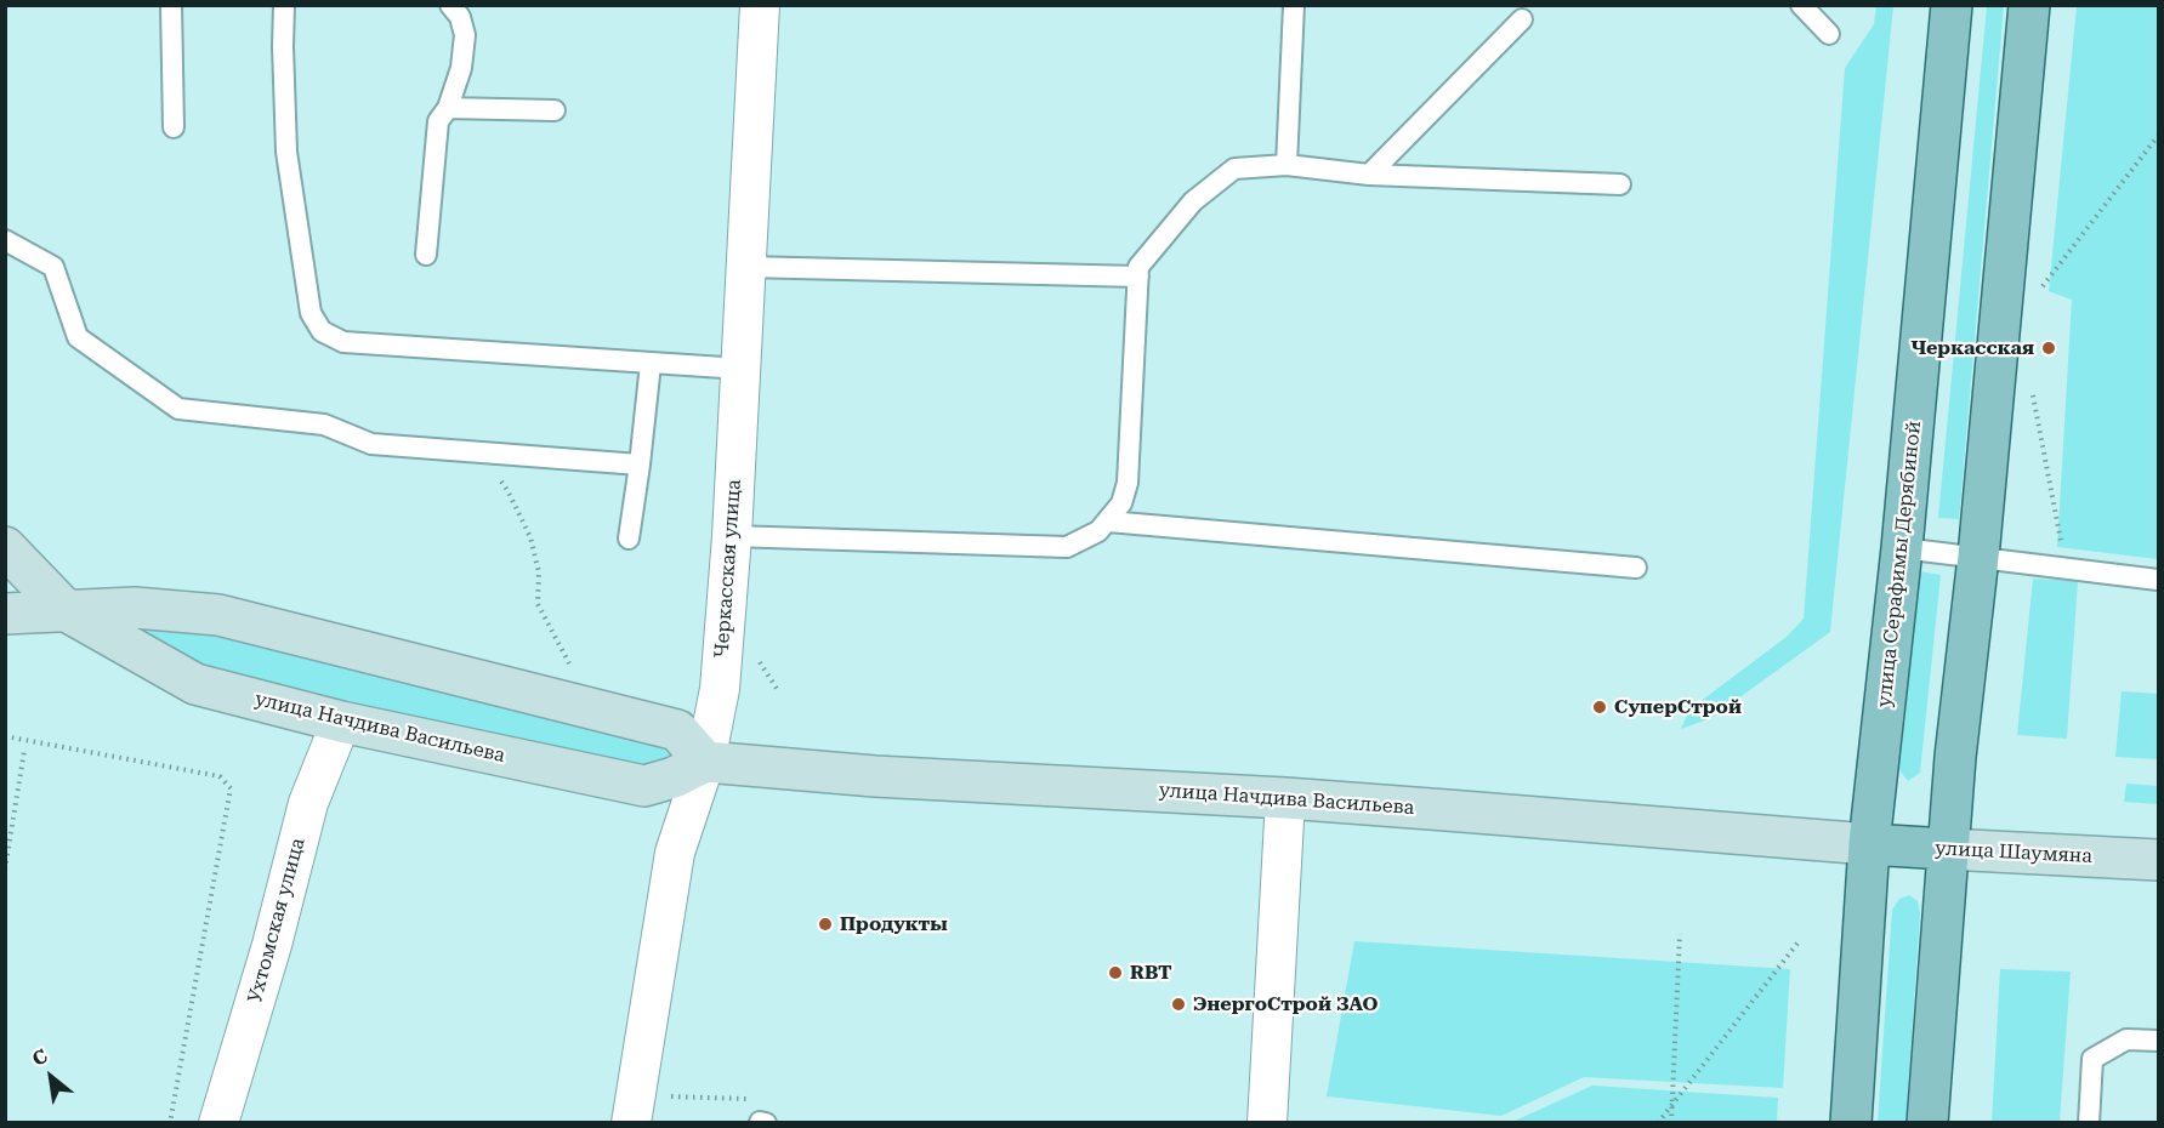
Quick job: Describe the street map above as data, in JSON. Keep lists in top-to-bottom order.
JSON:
{
  "streets": {
    "main road": ["улица Серафимы Дерябиной", "улица Шаумяна"],
    "street": ["Черкасская улица", "улица Начдива Васильева", "Ухтомская улица"]
  },
  "crossings": [
    ["улица Серафимы Дерябиной", "улица Начдива Васильева"],
    ["улица Серафимы Дерябиной", "улица Шаумяна"],
    ["Черкасская улица", "улица Начдива Васильева"],
    ["улица Начдива Васильева", "улица Шаумяна"],
    ["улица Начдива Васильева", "Ухтомская улица"]
  ],
  "places": [
    "Черкасская",
    "СуперСтрой",
    "Продукты",
    "RBT",
    "ЭнергоСтрой ЗАО"
  ],
  "north": "top left"
}
